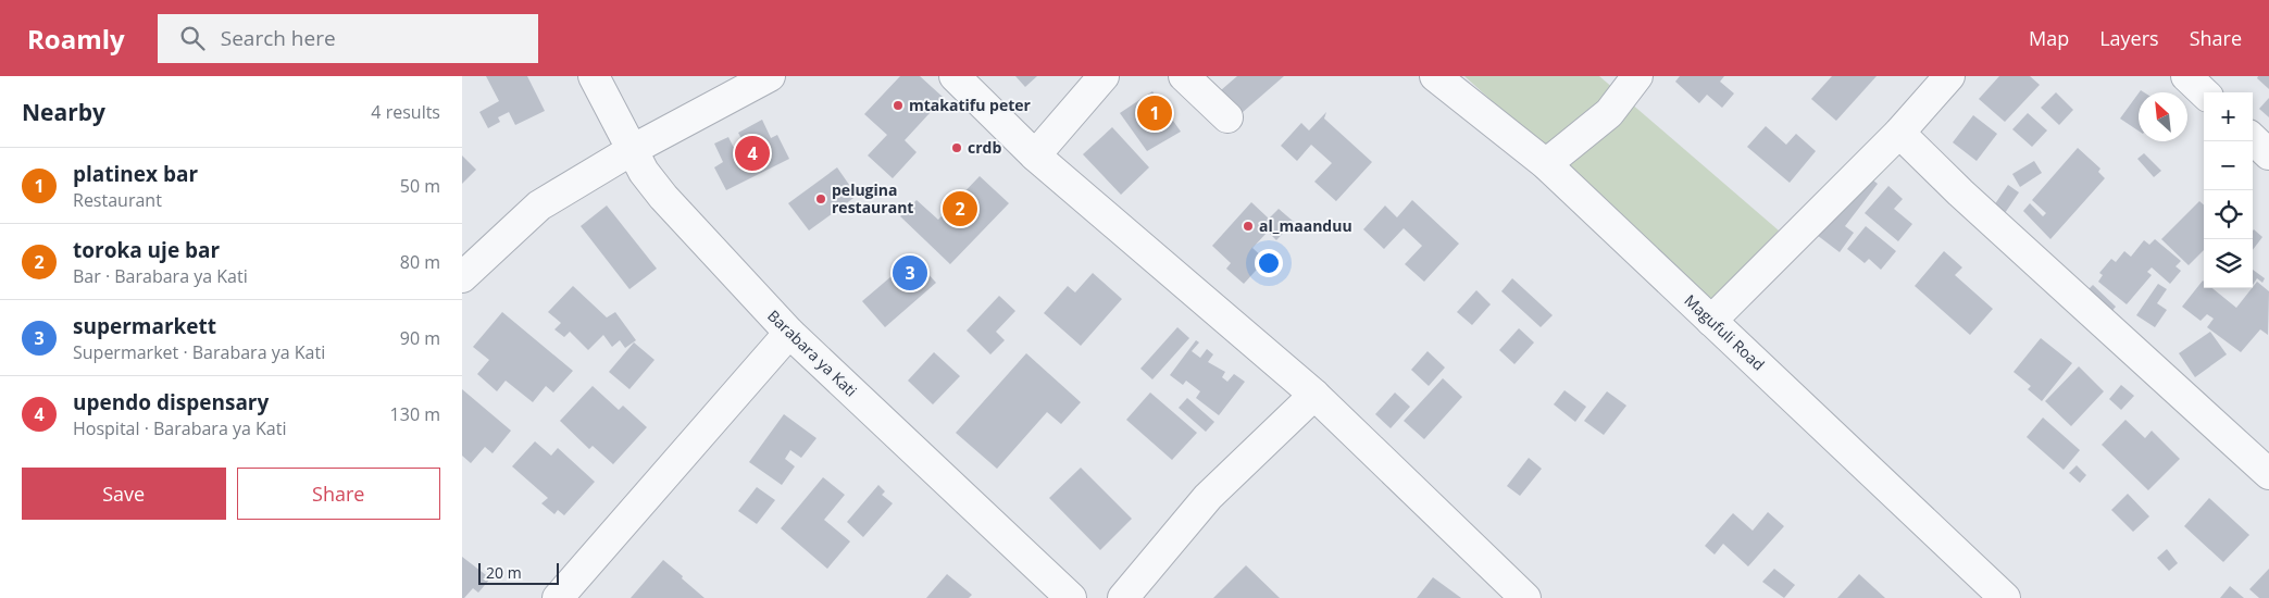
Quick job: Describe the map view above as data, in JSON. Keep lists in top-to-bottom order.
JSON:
{
  "streets": {
    "street": ["Magufuli Road", "Barabara ya Kati"]
  },
  "places": [
    "mtakatifu peter",
    "crdb",
    "pelugina restaurant",
    "al_maanduu"
  ],
  "scale_bar": "20 m",
  "north": "top left",
  "page": {
    "header": "Roamly",
    "search": "Search here",
    "nav": ["Map", "Layers", "Share"],
    "heading": ["Nearby", "4 results"],
    "map_buttons": ["+", "−"],
    "pins": [
      "1",
      "4",
      "2",
      "3"
    ],
    "list": [
      {
        "mark": "1",
        "name": "platinex bar",
        "note": "Restaurant",
        "value": "50 m"
      },
      {
        "mark": "2",
        "name": "toroka uje bar",
        "note": "Bar · Barabara ya Kati",
        "value": "80 m"
      },
      {
        "mark": "3",
        "name": "supermarkett",
        "note": "Supermarket · Barabara ya Kati",
        "value": "90 m"
      },
      {
        "mark": "4",
        "name": "upendo dispensary",
        "note": "Hospital · Barabara ya Kati",
        "value": "130 m"
      }
    ],
    "buttons": ["Save", "Share"],
    "scale": "20 m"
  }
}
